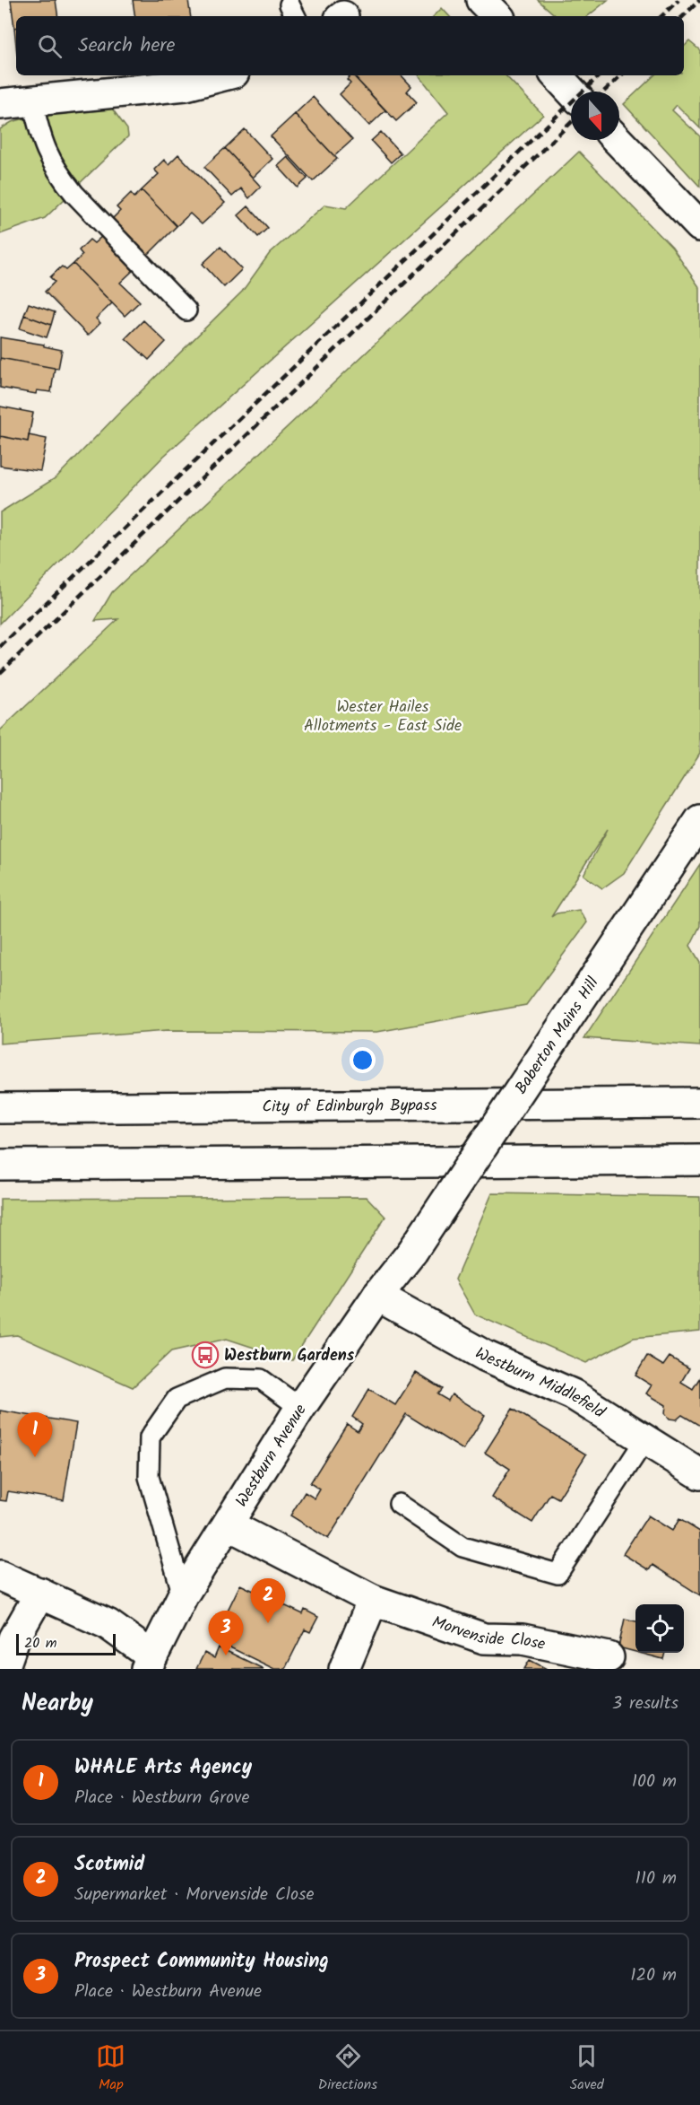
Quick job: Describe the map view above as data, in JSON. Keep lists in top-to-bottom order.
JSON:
{
  "streets": {
    "main road": [
      "Baberton Mains Hill",
      "City of Edinburgh Bypass",
      "Westburn Middlefield",
      "Westburn Avenue",
      "Morvenside Close"
    ]
  },
  "crossings": [
    ["Baberton Mains Hill", "Westburn Avenue"],
    ["Westburn Middlefield", "Westburn Avenue"],
    ["Westburn Avenue", "Morvenside Close"]
  ],
  "parks": ["Wester Hailes Allotments - East Side"],
  "places": {
    "bus stop": ["Westburn Gardens"]
  },
  "scale_bar": "20 m",
  "north": "bottom",
  "page": {
    "search": "Search here",
    "pins": ["1", "2", "3"],
    "scale": "20 m",
    "heading": ["Nearby", "3 results"],
    "list": [
      {
        "mark": "1",
        "name": "WHALE Arts Agency",
        "note": "Place · Westburn Grove",
        "value": "100 m"
      },
      {
        "mark": "2",
        "name": "Scotmid",
        "note": "Supermarket · Morvenside Close",
        "value": "110 m"
      },
      {
        "mark": "3",
        "name": "Prospect Community Housing",
        "note": "Place · Westburn Avenue",
        "value": "120 m"
      }
    ],
    "nav": ["Map", "Directions", "Saved"]
  }
}
